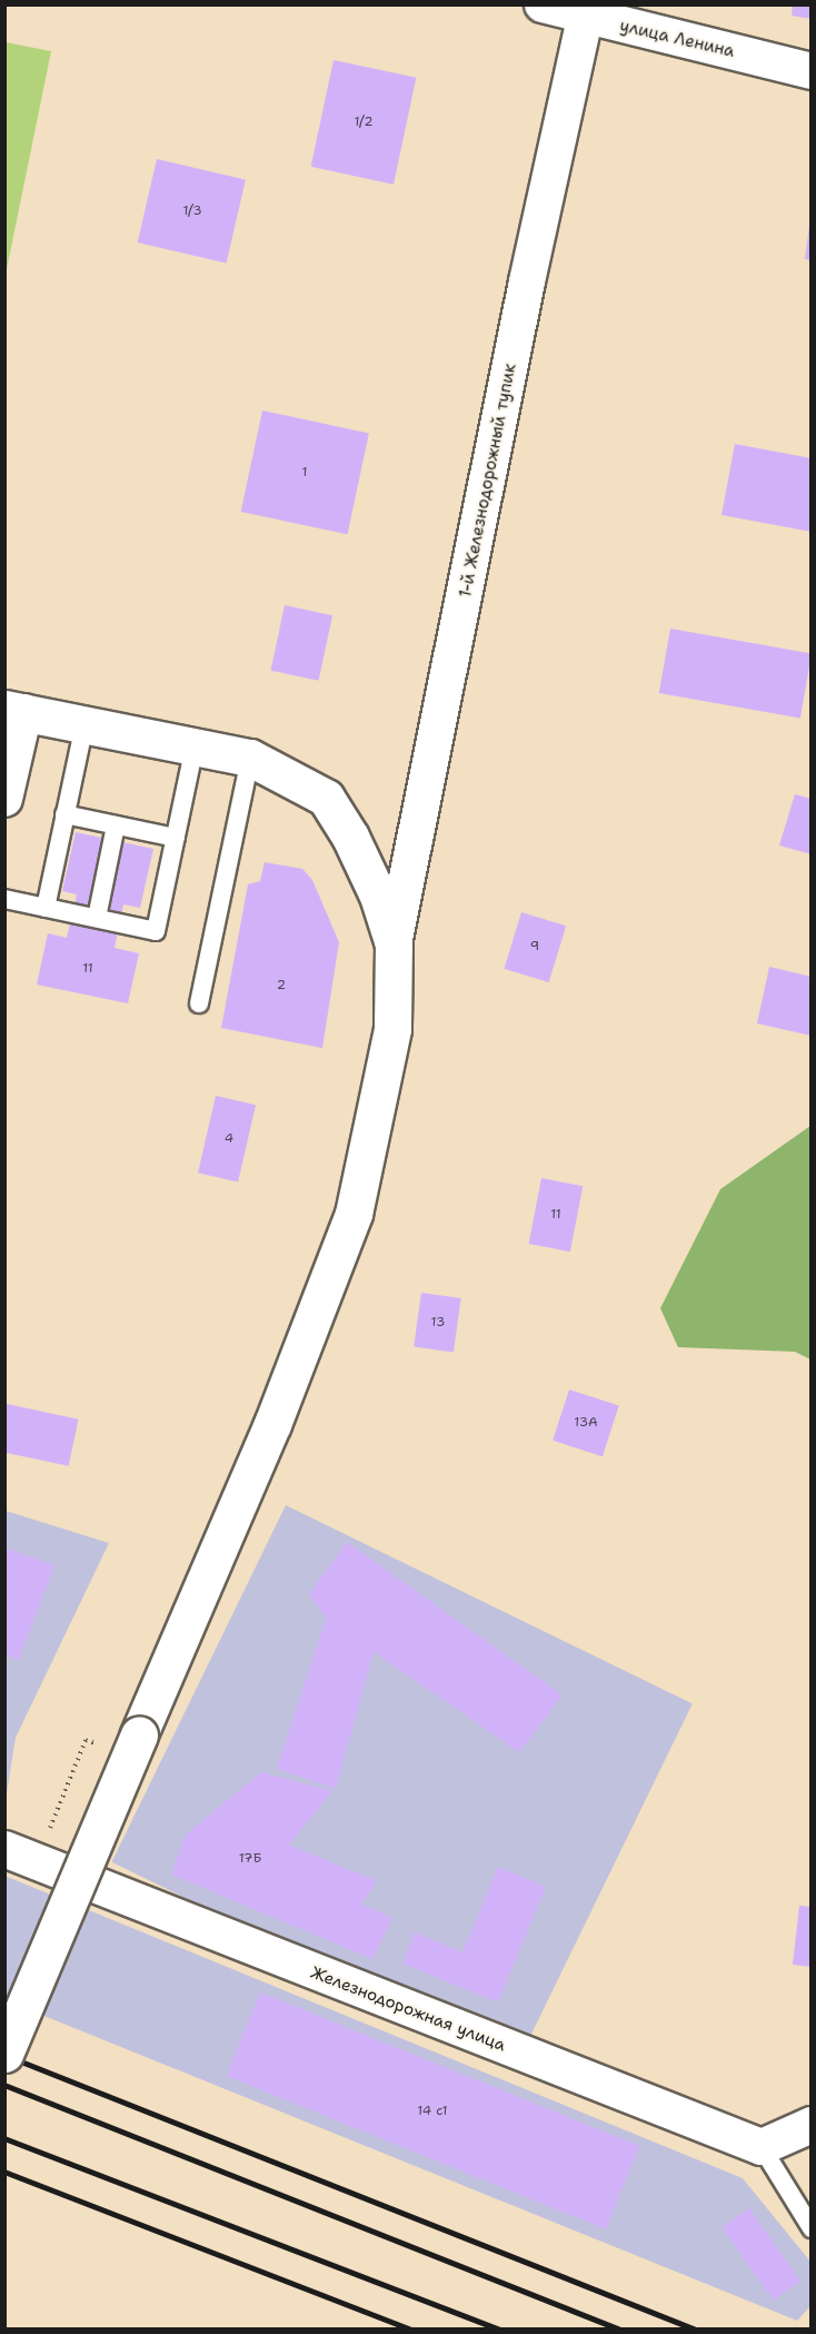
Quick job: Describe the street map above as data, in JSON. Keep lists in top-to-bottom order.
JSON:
{
  "streets": {
    "street": ["улица Ленина", "1-й Железнодорожный тупик", "Железнодорожная улица"]
  },
  "crossings": [
    ["улица Ленина", "1-й Железнодорожный тупик"]
  ],
  "house_numbers": [
    "1/2",
    "1/3",
    "1",
    "9",
    "11",
    "2",
    "4",
    "11",
    "13",
    "13А",
    "17Б",
    "14 с1"
  ]
}
